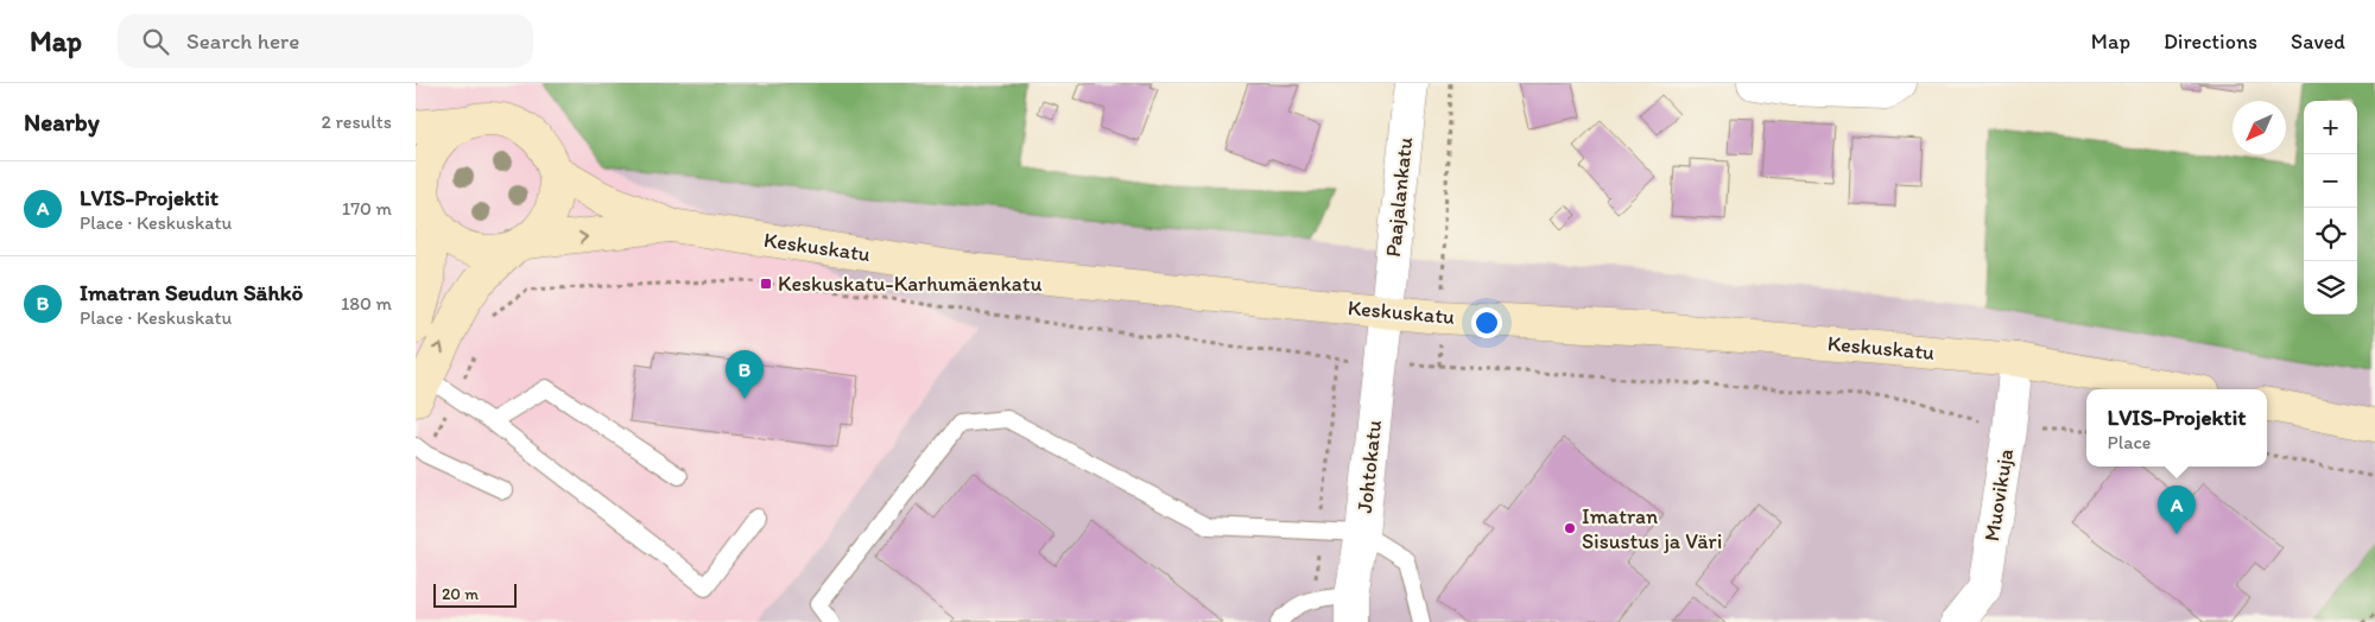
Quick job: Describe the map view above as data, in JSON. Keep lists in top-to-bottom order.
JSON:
{
  "streets": {
    "main road": ["Keskuskatu"],
    "street": ["Paajalankatu", "Johtokatu", "Muovikuja"]
  },
  "crossings": [
    ["Paajalankatu", "Keskuskatu"],
    ["Paajalankatu", "Johtokatu"],
    ["Keskuskatu", "Johtokatu"],
    ["Keskuskatu", "Muovikuja"]
  ],
  "places": {
    "transit": ["Keskuskatu-Karhumäenkatu"],
    "other": ["Imatran Sisustus ja Väri"]
  },
  "scale_bar": "20 m",
  "north": "bottom left",
  "page": {
    "header": "Map",
    "search": "Search here",
    "nav": ["Map", "Directions", "Saved"],
    "heading": ["Nearby", "2 results"],
    "map_buttons": ["+", "−"],
    "list": [
      {
        "mark": "A",
        "name": "LVIS-Projektit",
        "note": "Place · Keskuskatu",
        "value": "170 m"
      },
      {
        "mark": "B",
        "name": "Imatran Seudun Sähkö",
        "note": "Place · Keskuskatu",
        "value": "180 m"
      }
    ],
    "pins": ["B", "A"],
    "popup": ["LVIS-Projektit", "Place"],
    "scale": "20 m"
  }
}
